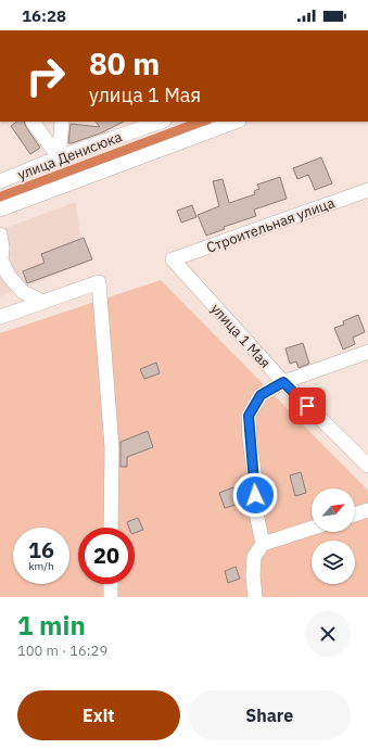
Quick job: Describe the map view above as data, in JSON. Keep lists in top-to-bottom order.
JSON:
{
  "streets": {
    "street": ["улица Денисюка", "Строительная улица", "улица 1 Мая"]
  },
  "crossings": [
    ["Строительная улица", "улица 1 Мая"]
  ],
  "north": "top right",
  "page": {
    "status": "16:28",
    "turn": ["80 m", "улица 1 Мая"],
    "speed": "16 km/h",
    "limit": "20",
    "heading": ["1 min", "100 m · 16:29"],
    "buttons": ["Exit", "Share"]
  }
}
